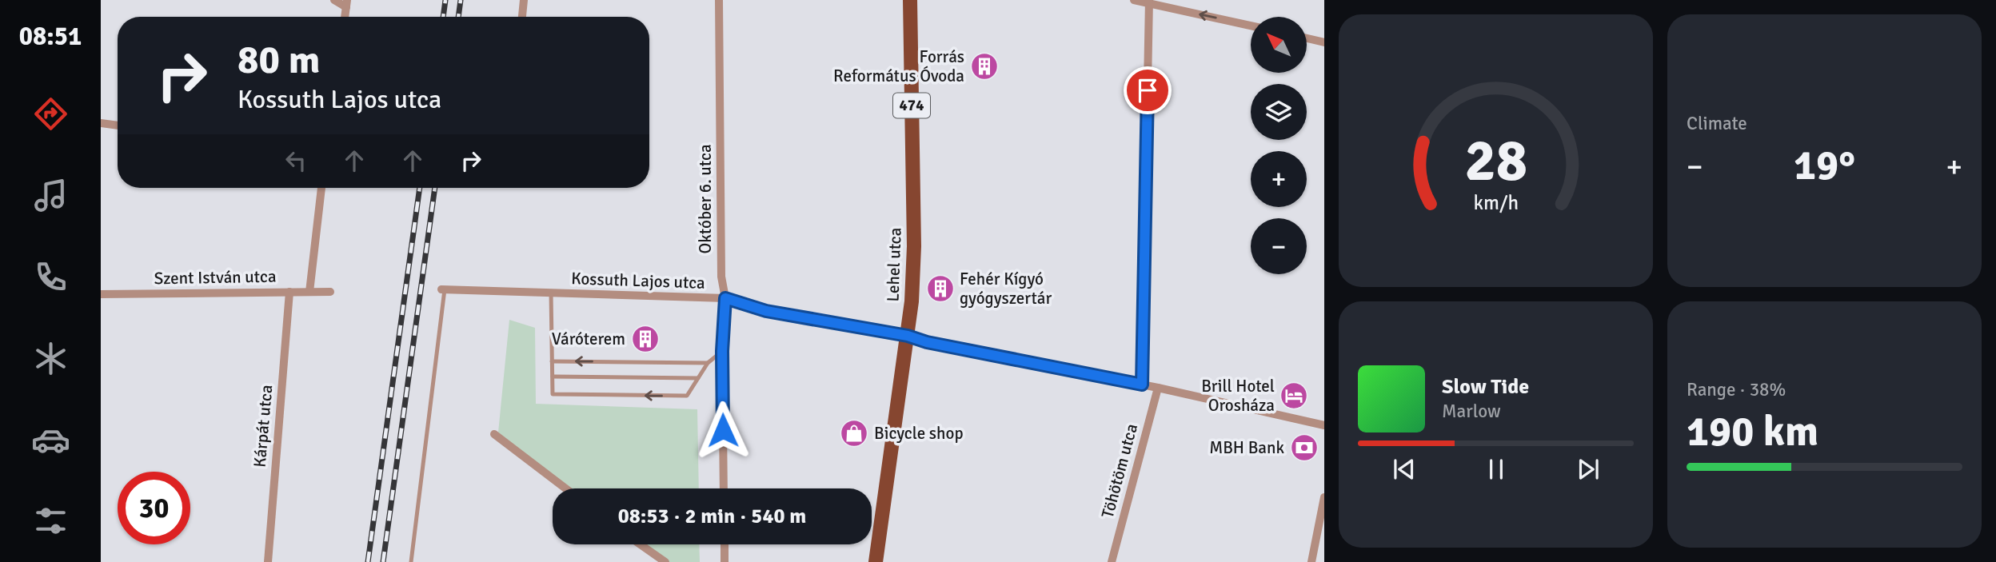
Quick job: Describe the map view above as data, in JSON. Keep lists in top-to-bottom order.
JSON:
{
  "streets": {
    "main road": ["474", "Lehel utca"],
    "street": [
      "Október 6. utca",
      "Szent István utca",
      "Kossuth Lajos utca",
      "Kárpát utca",
      "Töhötöm utca"
    ]
  },
  "crossings": [
    ["Október 6. utca", "Kossuth Lajos utca"],
    ["Lehel utca", "Kossuth Lajos utca"],
    ["Szent István utca", "Kárpát utca"],
    ["Kossuth Lajos utca", "Töhötöm utca"]
  ],
  "places": {
    "building": ["Forrás Református Óvoda", "Fehér Kígyó gyógyszertár", "Váróterem"],
    "hotel": ["Brill Hotel Orosháza"],
    "shop": ["Bicycle shop"],
    "bank": ["MBH Bank"]
  },
  "north": "top left",
  "page": {
    "tabs": "08:51",
    "tile": [
      "Climate",
      ["Range · 38%", "190 km"]
    ],
    "map_buttons": ["+", "−"],
    "turn": ["80 m", "Kossuth Lajos utca"],
    "heat": ["−", "19°", "+"],
    "song": ["Slow Tide", "Marlow"],
    "limit": "30",
    "trip": "08:53 · 2 min · 540 m",
    "gauge": ["28", "km/h"]
  }
}
